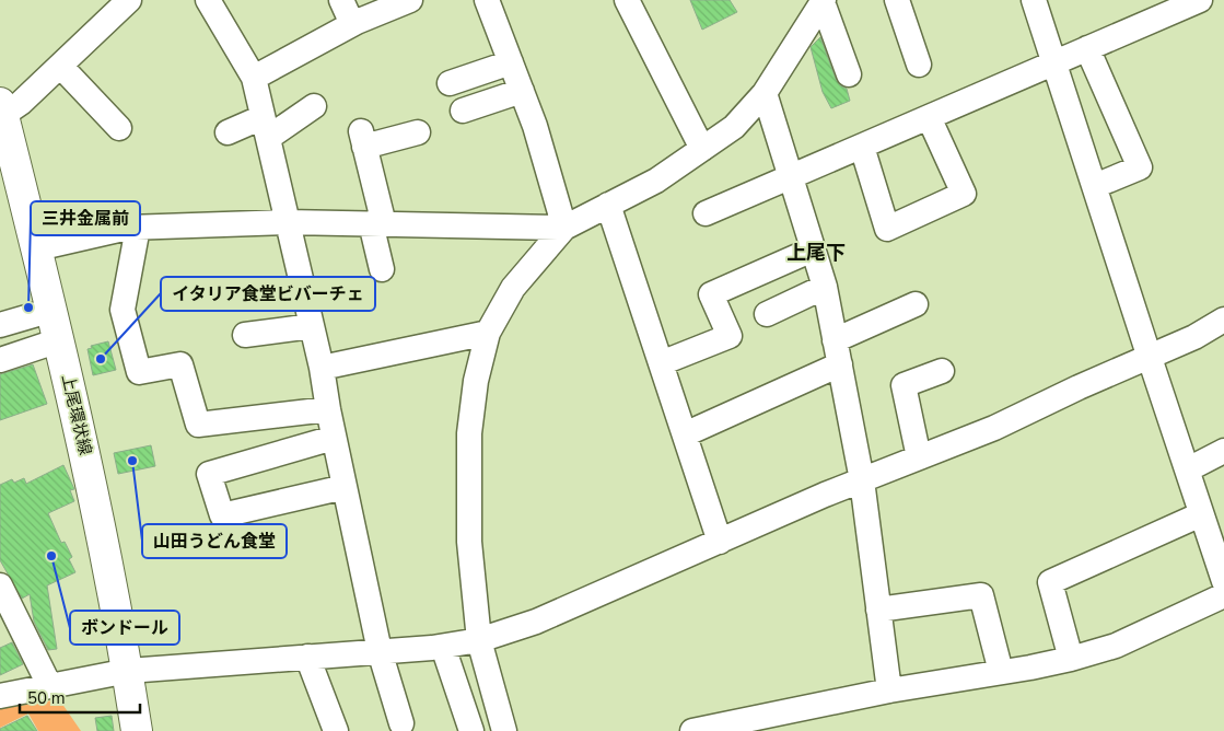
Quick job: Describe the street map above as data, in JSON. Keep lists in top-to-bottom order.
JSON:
{
  "streets": {
    "main road": ["上尾環状線"]
  },
  "districts": ["上尾下"],
  "places": [
    "三井金属前",
    "イタリア食堂ビバーチェ",
    "山田うどん食堂",
    "ボンドール"
  ],
  "scale_bar": "50 m"
}
